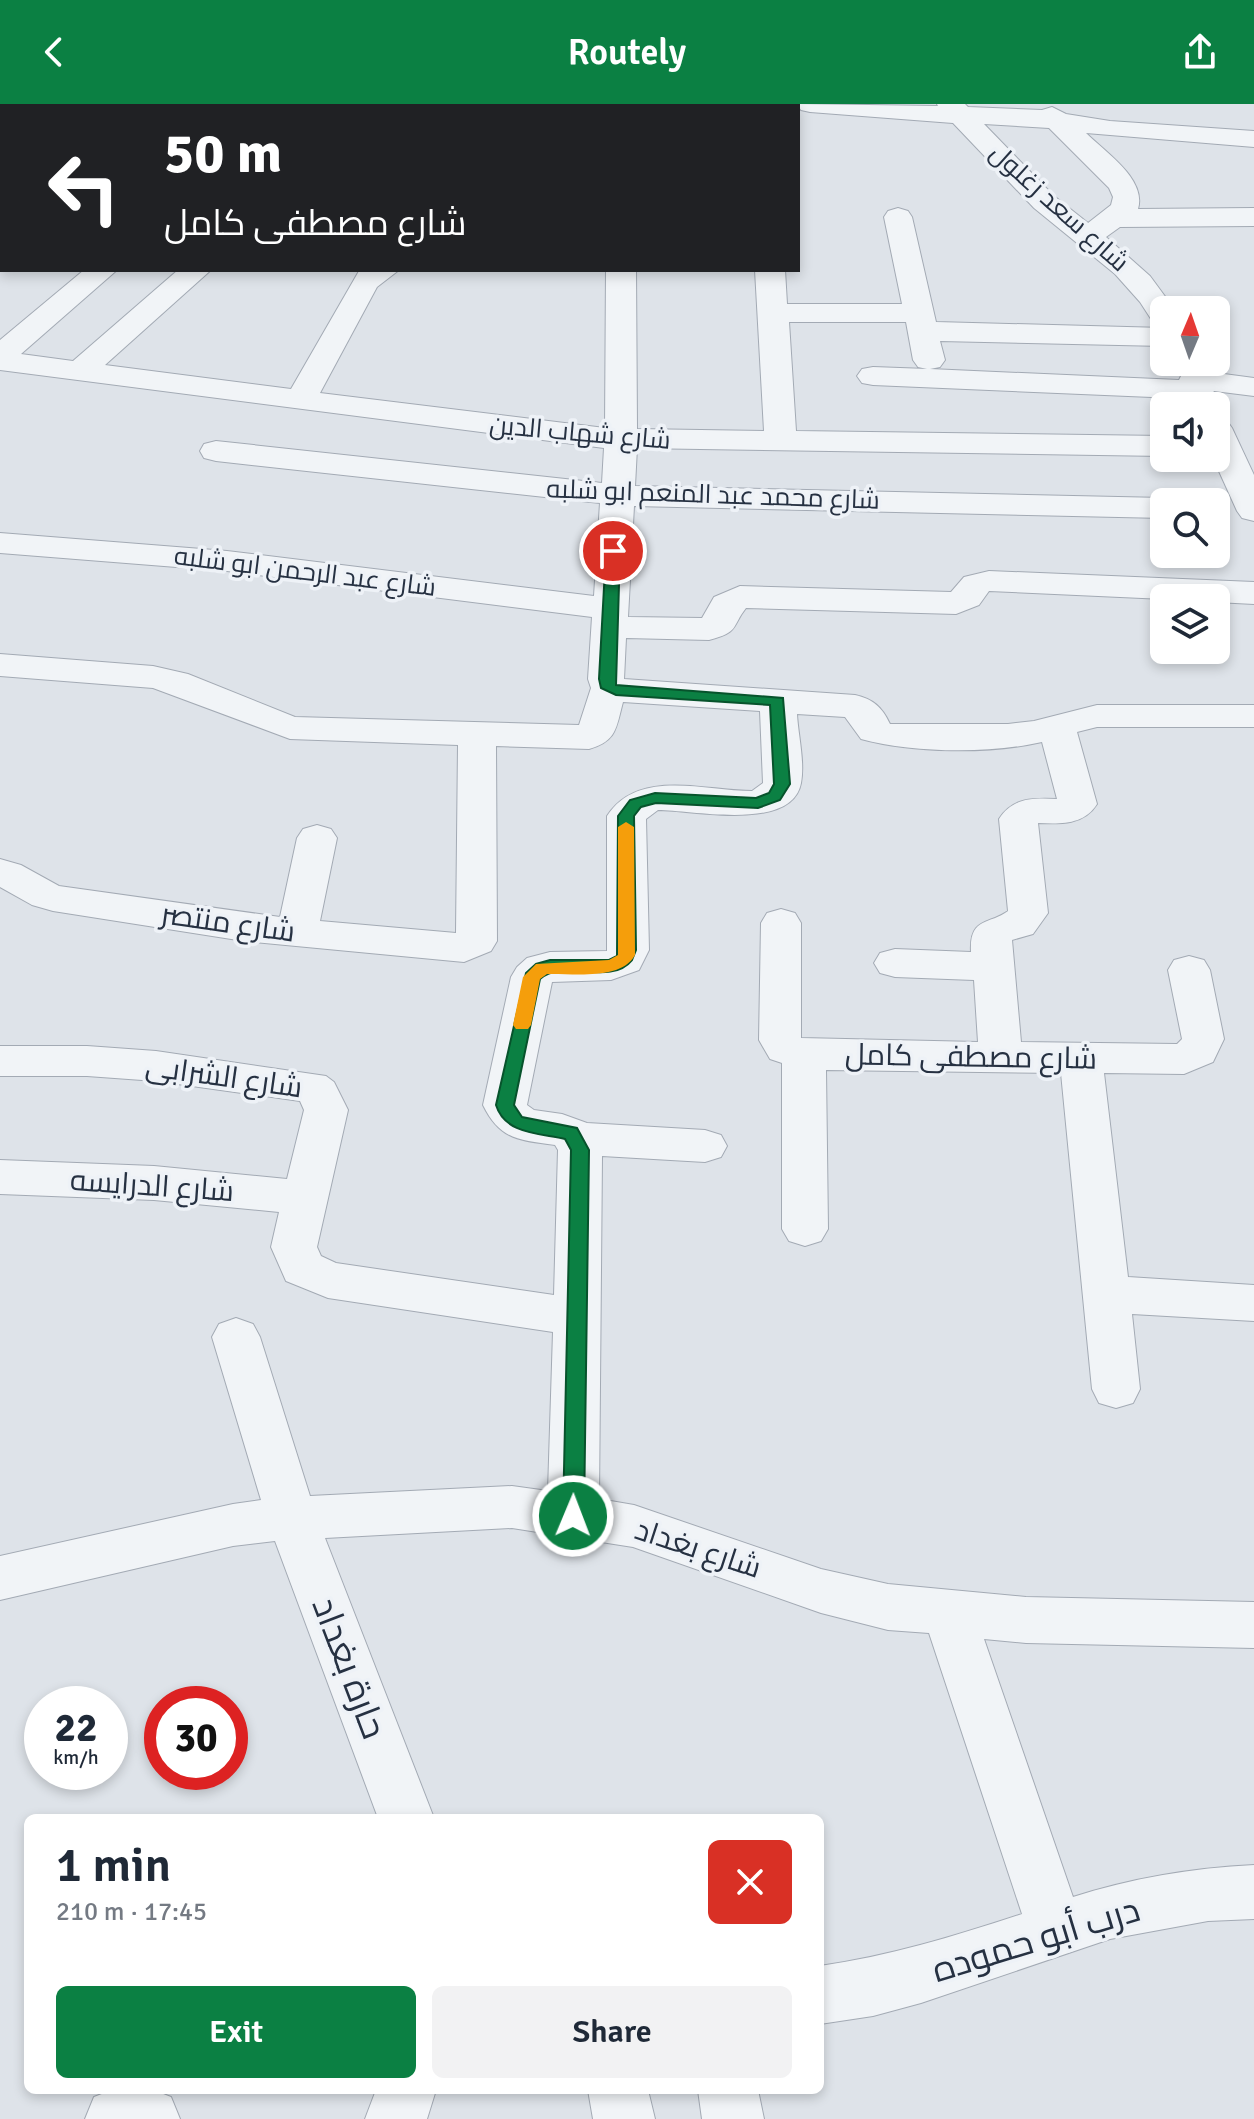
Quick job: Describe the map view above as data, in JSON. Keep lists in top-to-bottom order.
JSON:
{
  "streets": {
    "street": [
      "شارع سعد زغلول",
      "شارع شهاب الدين",
      "شارع محمد عبد المنعم ابو شلبه",
      "شارع عبد الرحمن ابو شلبه",
      "شارع منتصر",
      "شارع مصطفى كامل",
      "شارع الشرابى",
      "شارع الدرايسه",
      "شارع بغداد",
      "حارة بغداد",
      "درب أبو حموده"
    ]
  },
  "crossings": [
    ["شارع شهاب الدين", "شارع محمد عبد المنعم ابو شلبه"],
    ["شارع الشرابى", "شارع الدرايسه"],
    ["شارع بغداد", "حارة بغداد"]
  ],
  "north": "top",
  "page": {
    "header": "Routely",
    "turn": ["50 m", "شارع مصطفى كامل"],
    "speed": "22 km/h",
    "limit": "30",
    "heading": ["1 min", "210 m · 17:45"],
    "buttons": ["Exit", "Share"]
  }
}
